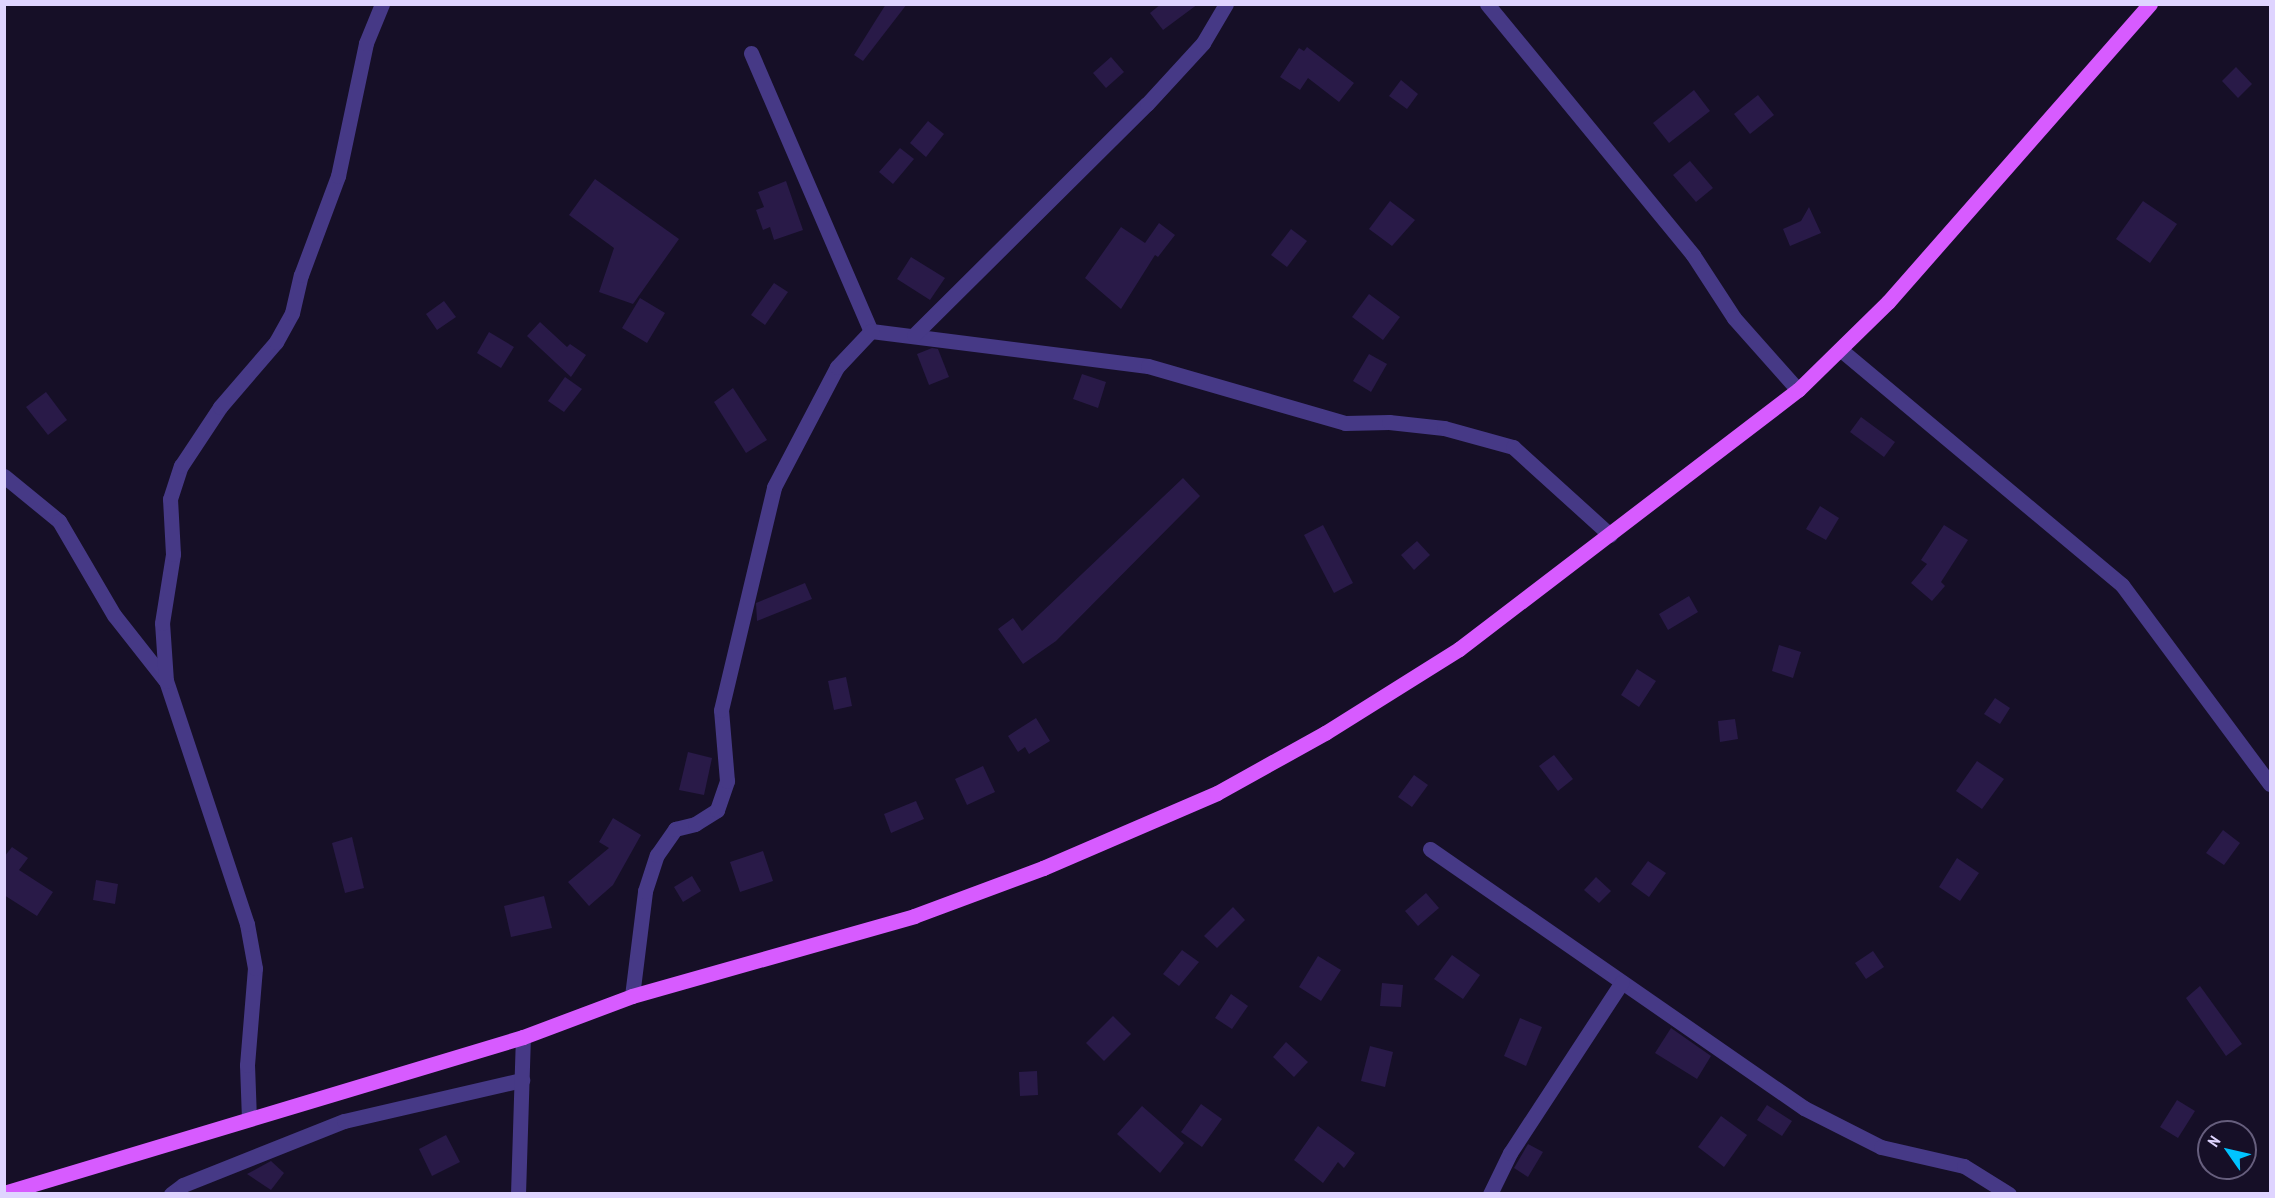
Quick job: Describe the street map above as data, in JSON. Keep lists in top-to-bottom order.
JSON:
{
  "north": "top left"
}
